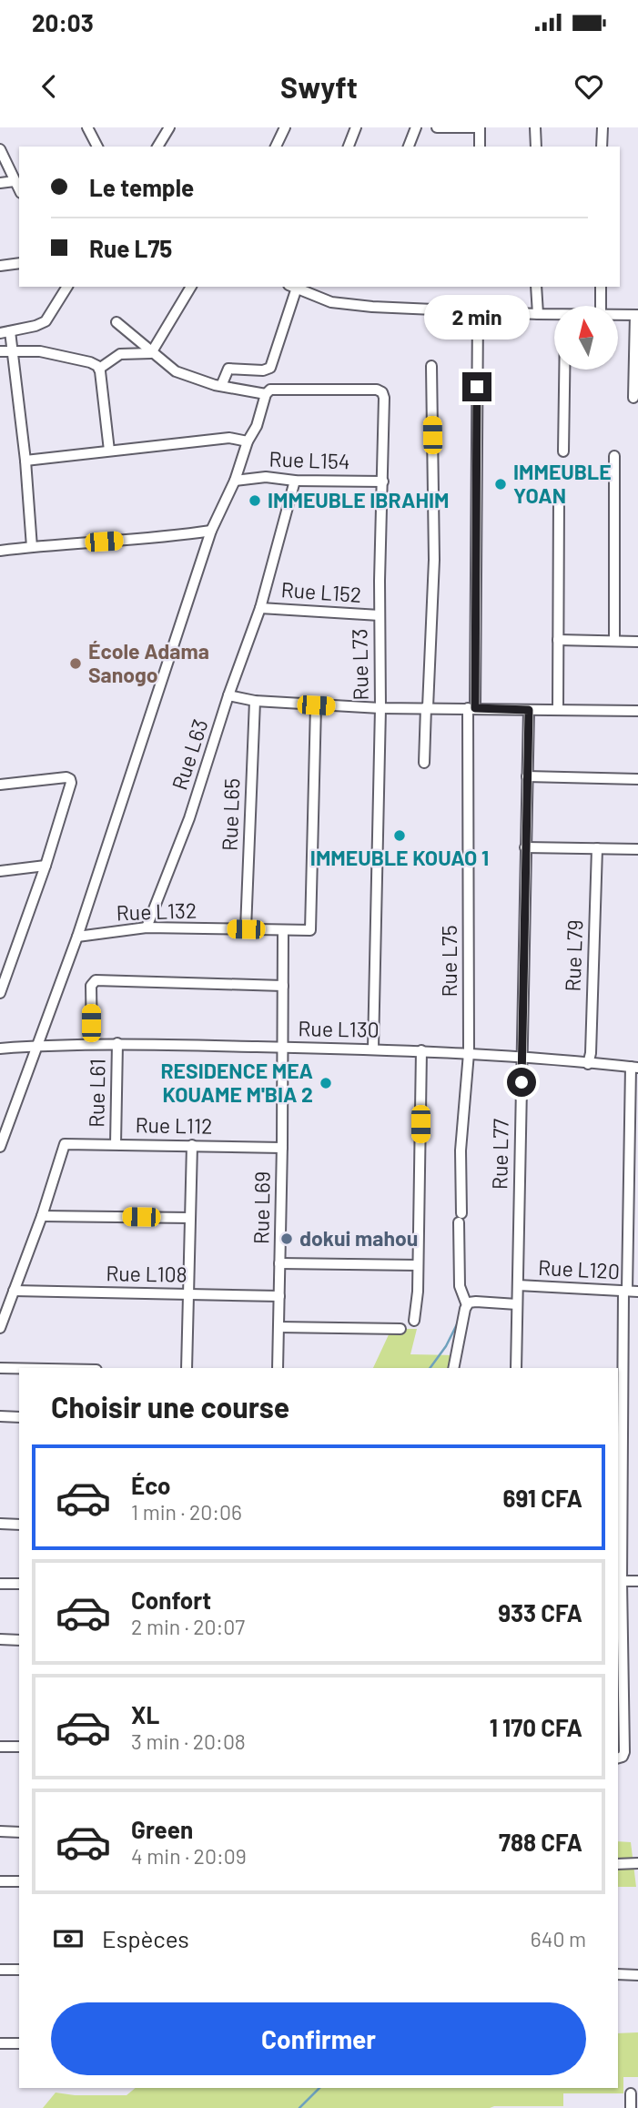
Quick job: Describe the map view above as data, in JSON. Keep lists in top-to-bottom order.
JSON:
{
  "streets": {
    "street": [
      "Rue L154",
      "Rue L152",
      "Rue L73",
      "Rue L63",
      "Rue L65",
      "Rue L132",
      "Rue L79",
      "Rue L75",
      "Rue L130",
      "Rue L61",
      "Rue L112",
      "Rue L77",
      "Rue L69",
      "Rue L120",
      "Rue L108"
    ]
  },
  "crossings": [
    ["Rue L154", "Rue L73"],
    ["Rue L154", "Rue L63"],
    ["Rue L152", "Rue L73"],
    ["Rue L152", "Rue L63"],
    ["Rue L73", "Rue L130"],
    ["Rue L63", "Rue L132"],
    ["Rue L65", "Rue L132"],
    ["Rue L132", "Rue L69"],
    ["Rue L79", "Rue L130"],
    ["Rue L75", "Rue L130"],
    ["Rue L130", "Rue L61"],
    ["Rue L130", "Rue L77"],
    ["Rue L130", "Rue L69"],
    ["Rue L61", "Rue L112"],
    ["Rue L112", "Rue L69"],
    ["Rue L77", "Rue L120"],
    ["Rue L69", "Rue L108"]
  ],
  "places": [
    "IMMEUBLE YOAN",
    "IMMEUBLE IBRAHIM",
    "École Adama Sanogo",
    "IMMEUBLE KOUAO 1",
    "RESIDENCE MEA KOUAME M'BIA 2",
    "dokui mahou"
  ],
  "north": "top",
  "page": {
    "status": "20:03",
    "header": "Swyft",
    "banner": ["Le temple", "Rue L75"],
    "bubble": "2 min",
    "heading": "Choisir une course",
    "list": [
      {
        "name": "Éco",
        "note": "1 min · 20:06",
        "value": "691 CFA"
      },
      {
        "name": "Confort",
        "note": "2 min · 20:07",
        "value": "933 CFA"
      },
      {
        "name": "XL",
        "note": "3 min · 20:08",
        "value": "1 170 CFA"
      },
      {
        "name": "Green",
        "note": "4 min · 20:09",
        "value": "788 CFA"
      }
    ],
    "pay": ["Espèces", "640 m"],
    "buttons": "Confirmer"
  }
}
